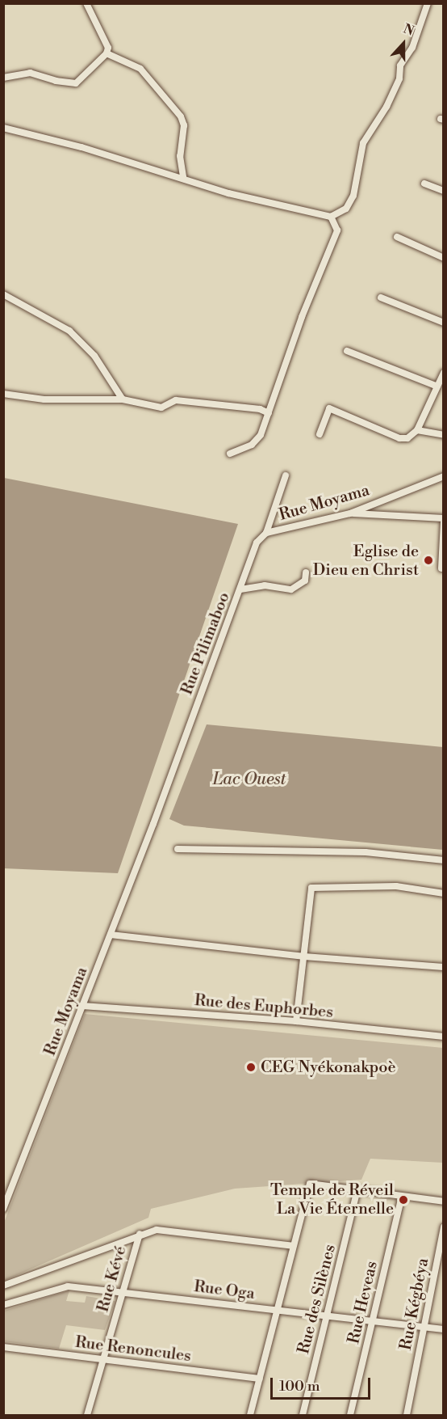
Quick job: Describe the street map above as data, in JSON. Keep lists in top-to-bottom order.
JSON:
{
  "streets": {
    "street": [
      "Rue Moyama",
      "Rue Pilimaboo",
      "Rue des Euphorbes",
      "Rue Kévé",
      "Rue Oga",
      "Rue des Silènes",
      "Rue Heveas",
      "Rue Kégbéya",
      "Rue Renoncules"
    ]
  },
  "crossings": [
    ["Rue Moyama", "Rue Pilimaboo"],
    ["Rue Moyama", "Rue des Euphorbes"],
    ["Rue Kévé", "Rue Oga"],
    ["Rue Kévé", "Rue Renoncules"],
    ["Rue Oga", "Rue des Silènes"],
    ["Rue Oga", "Rue Heveas"],
    ["Rue Oga", "Rue Kégbéya"]
  ],
  "water": ["Lac Ouest"],
  "places": ["Eglise de Dieu en Christ", "CEG Nyékonakpoè", "Temple de Réveil La Vie Éternelle"],
  "scale_bar": "100 m",
  "north": "top"
}
